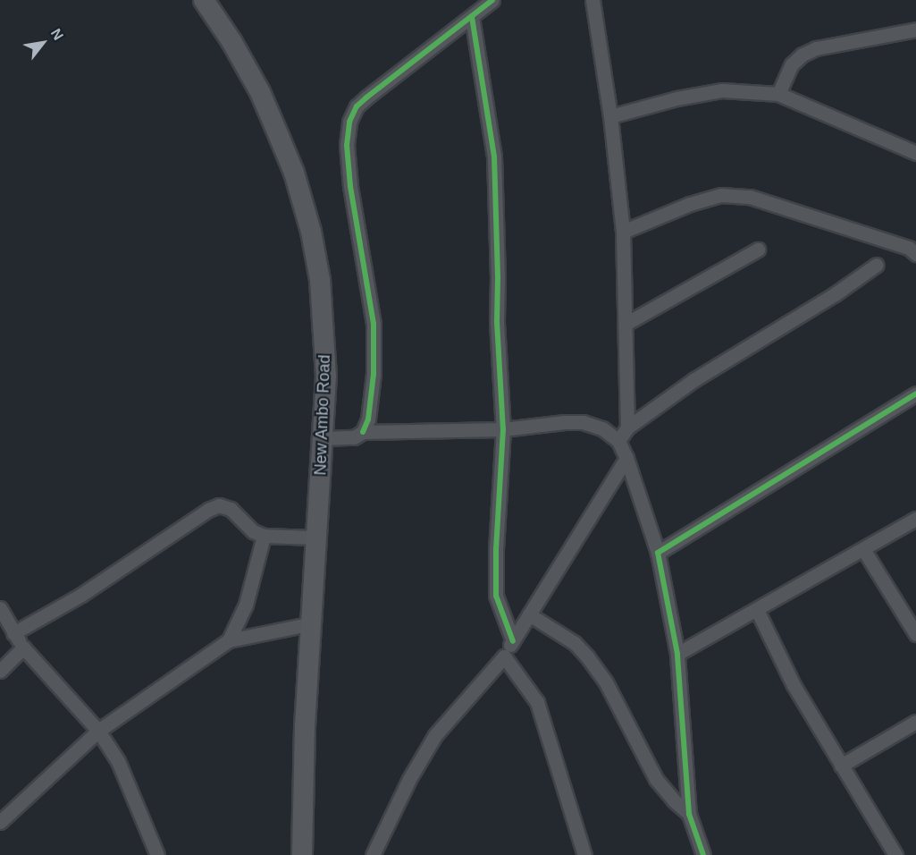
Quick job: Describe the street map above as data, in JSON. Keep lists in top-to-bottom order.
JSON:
{
  "streets": {
    "main road": ["New Ambo Road"]
  },
  "north": "top right"
}
